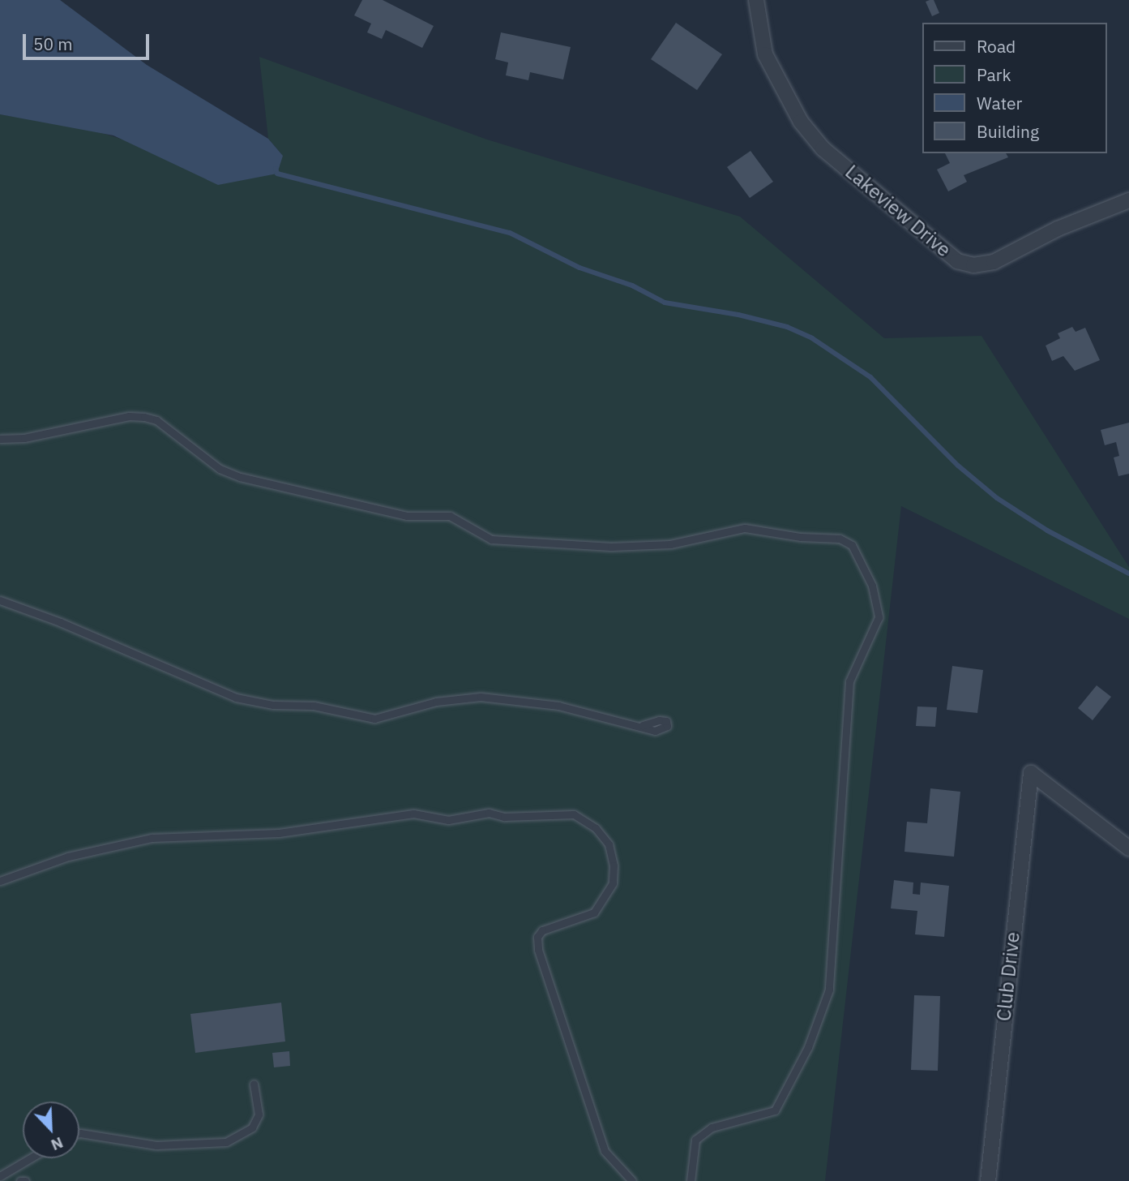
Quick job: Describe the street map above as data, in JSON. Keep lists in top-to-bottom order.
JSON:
{
  "streets": {
    "street": ["Lakeview Drive", "Club Drive"]
  },
  "legend": [
    "Road",
    "Park",
    "Water",
    "Building"
  ],
  "scale_bar": "50 m",
  "north": "bottom right"
}
